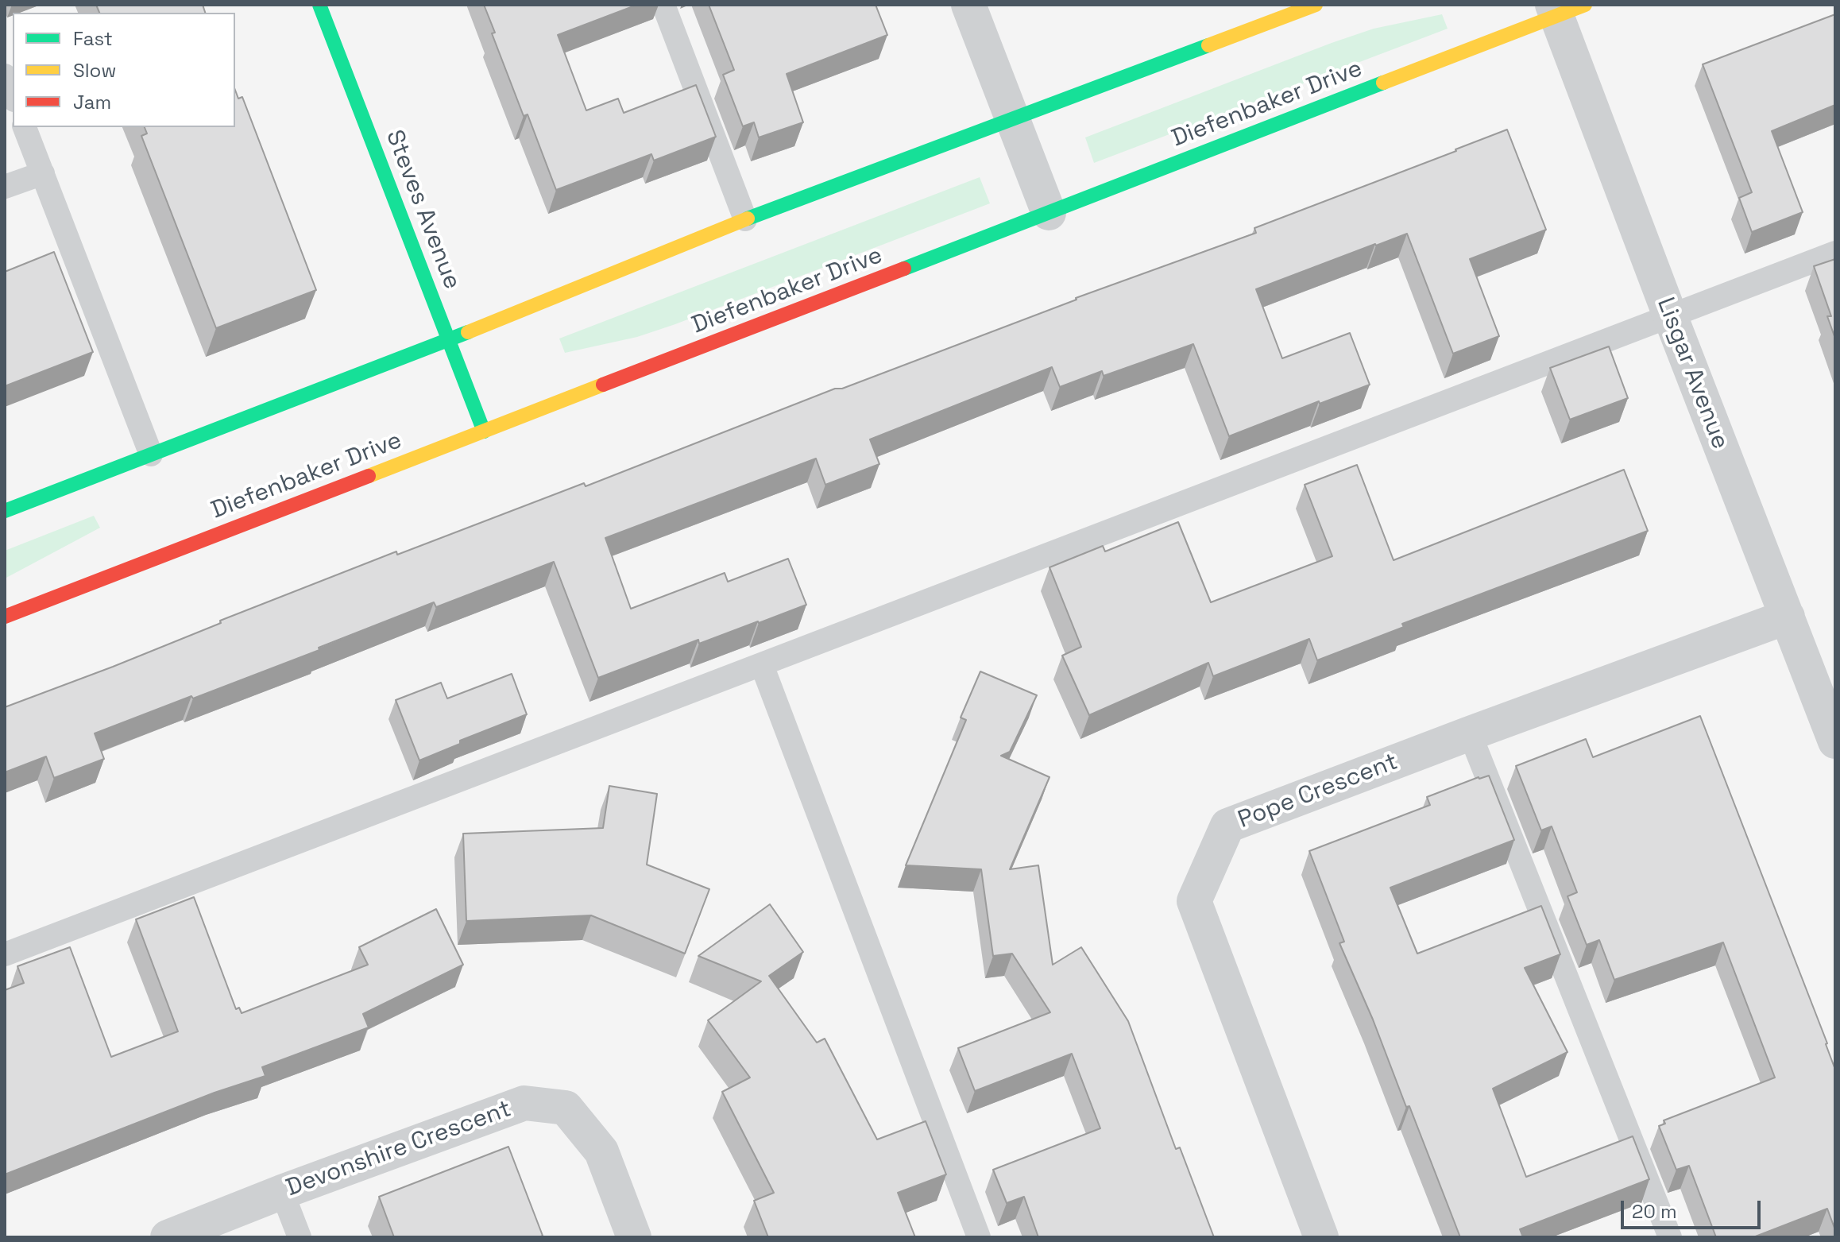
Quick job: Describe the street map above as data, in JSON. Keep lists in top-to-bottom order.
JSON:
{
  "streets": {
    "street": [
      "Diefenbaker Drive",
      "Steves Avenue",
      "Lisgar Avenue",
      "Pope Crescent",
      "Devonshire Crescent"
    ]
  },
  "crossings": [
    ["Diefenbaker Drive", "Steves Avenue"],
    ["Diefenbaker Drive", "Lisgar Avenue"],
    ["Lisgar Avenue", "Pope Crescent"]
  ],
  "legend": ["Fast", "Slow", "Jam"],
  "scale_bar": "20 m"
}
